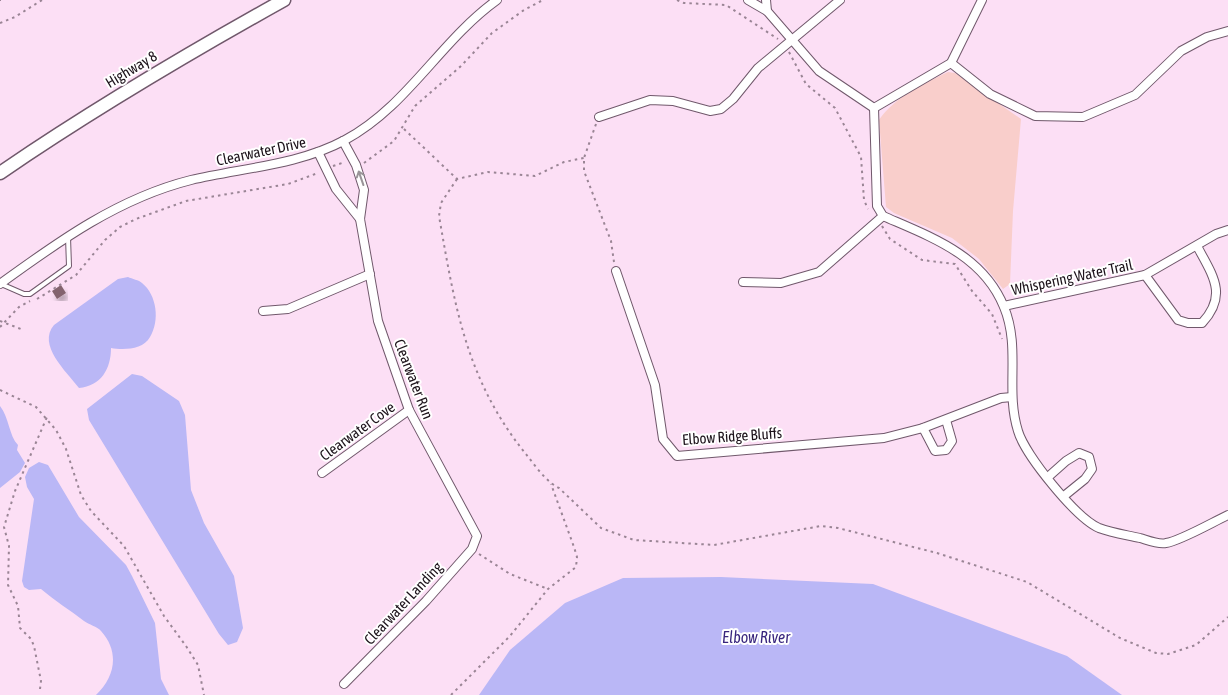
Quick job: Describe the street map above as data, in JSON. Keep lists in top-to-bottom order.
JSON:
{
  "streets": {
    "main road": ["Highway 8"],
    "street": [
      "Clearwater Drive",
      "Whispering Water Trail",
      "Clearwater Run",
      "Clearwater Cove",
      "Elbow Ridge Bluffs",
      "Clearwater Landing"
    ]
  },
  "crossings": [
    ["Clearwater Drive", "Clearwater Run"],
    ["Clearwater Run", "Clearwater Cove"],
    ["Clearwater Run", "Clearwater Landing"]
  ],
  "water": ["Elbow River"]
}
